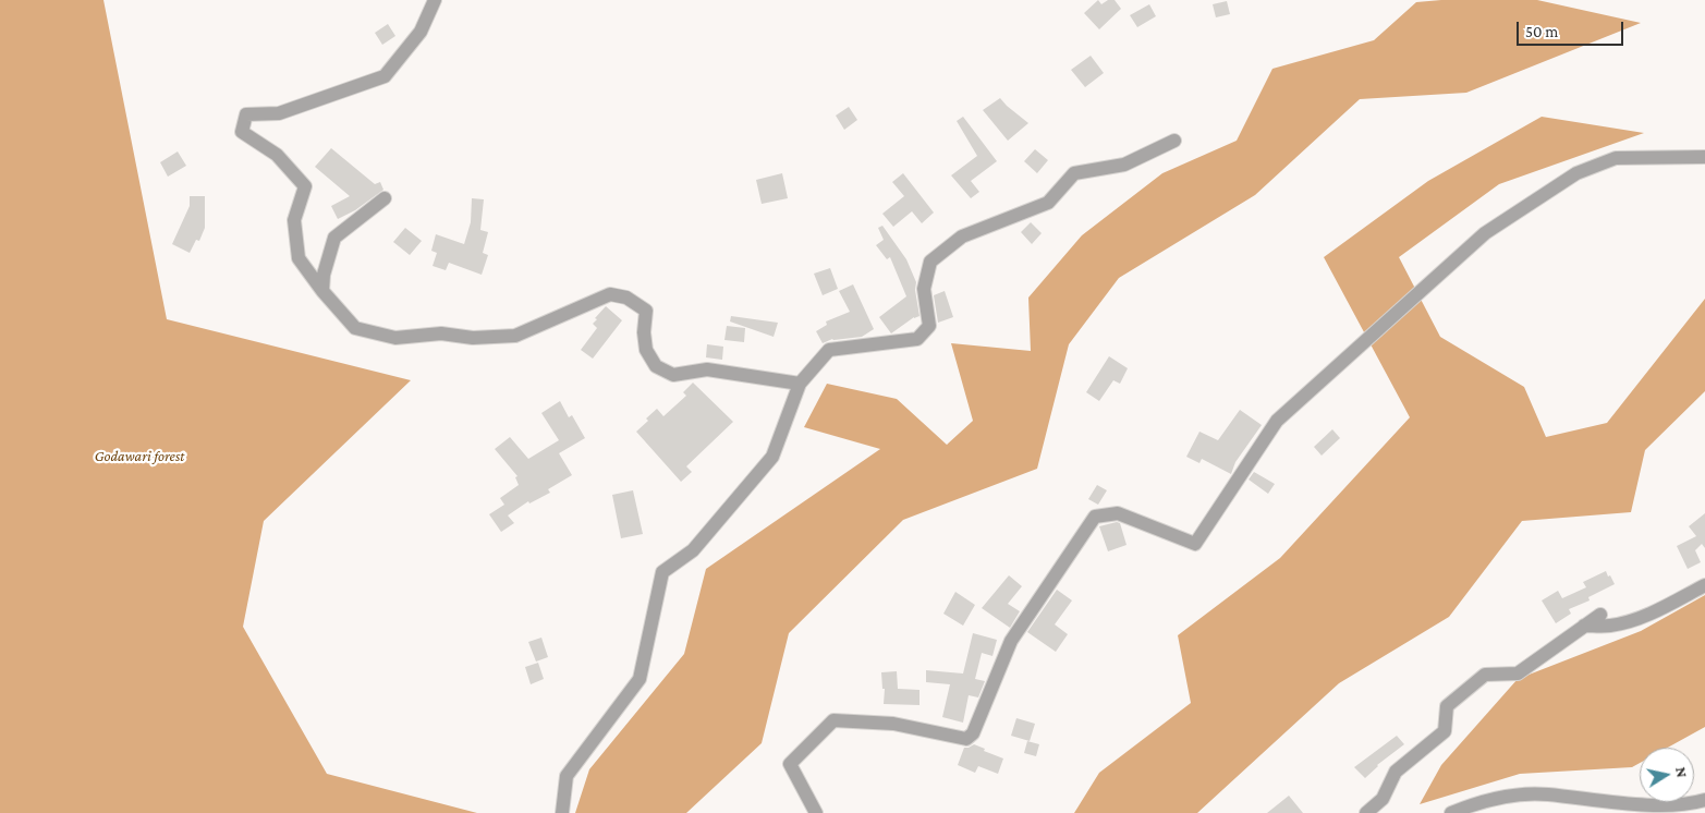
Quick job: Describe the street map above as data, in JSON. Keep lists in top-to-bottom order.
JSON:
{
  "parks": ["Godawari forest"],
  "scale_bar": "50 m",
  "north": "right"
}
